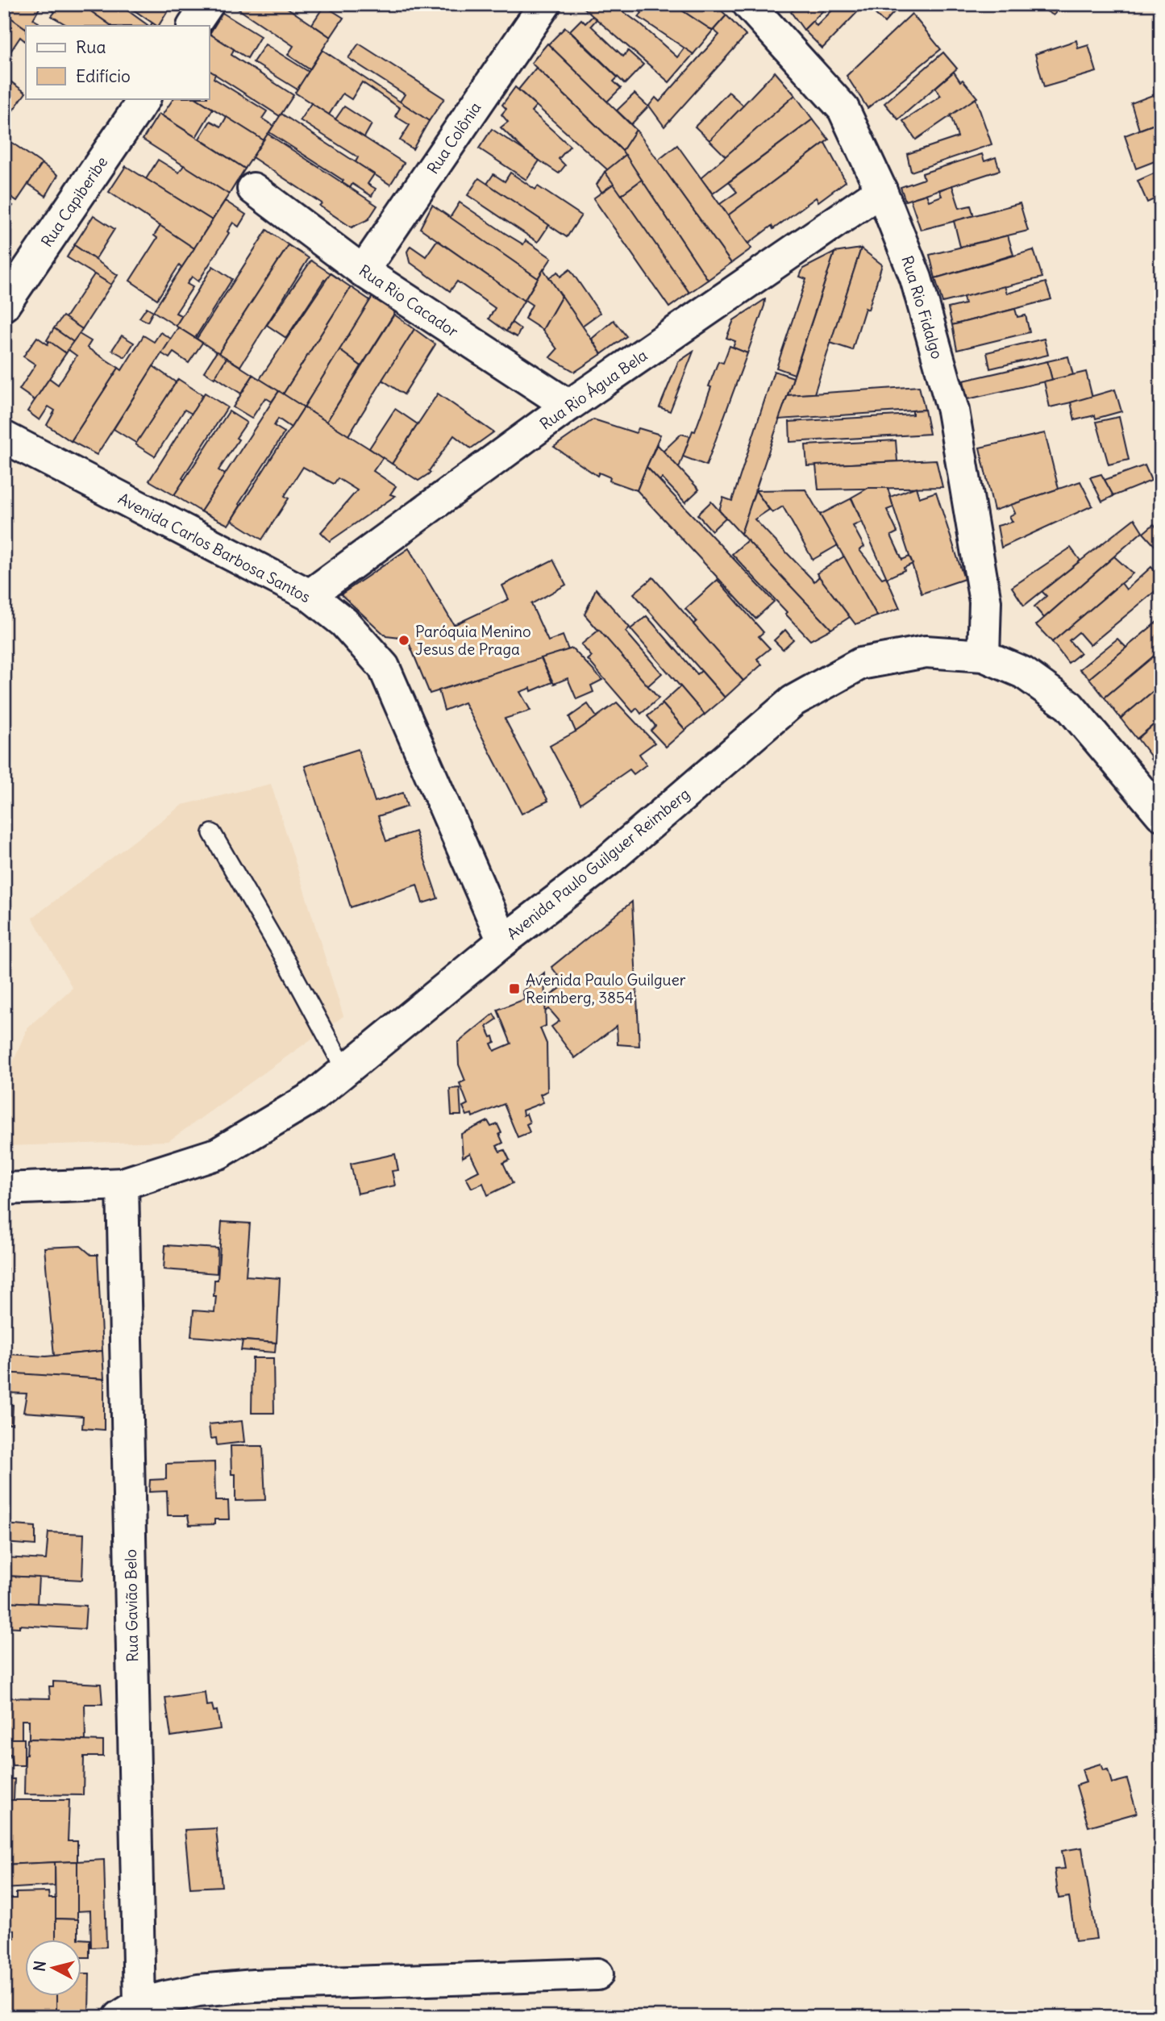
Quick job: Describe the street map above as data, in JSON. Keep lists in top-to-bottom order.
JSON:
{
  "streets": {
    "street": [
      "Rua Colônia",
      "Rua Capiberibe",
      "Rua Rio Cacador",
      "Rua Rio Fidalgo",
      "Rua Rio Água Bela",
      "Avenida Carlos Barbosa Santos",
      "Avenida Paulo Guilguer Reimberg",
      "Rua Gavião Belo"
    ]
  },
  "crossings": [
    ["Rua Colônia", "Rua Rio Cacador"],
    ["Rua Rio Cacador", "Rua Rio Água Bela"],
    ["Rua Rio Fidalgo", "Rua Rio Água Bela"],
    ["Rua Rio Fidalgo", "Avenida Paulo Guilguer Reimberg"],
    ["Rua Rio Água Bela", "Avenida Carlos Barbosa Santos"],
    ["Avenida Carlos Barbosa Santos", "Avenida Paulo Guilguer Reimberg"],
    ["Avenida Paulo Guilguer Reimberg", "Rua Gavião Belo"]
  ],
  "places": {
    "other": ["Paróquia Menino Jesus de Praga"],
    "transit": ["Avenida Paulo Guilguer Reimberg, 3854"]
  },
  "legend": ["Rua", "Edifício"],
  "north": "left"
}
